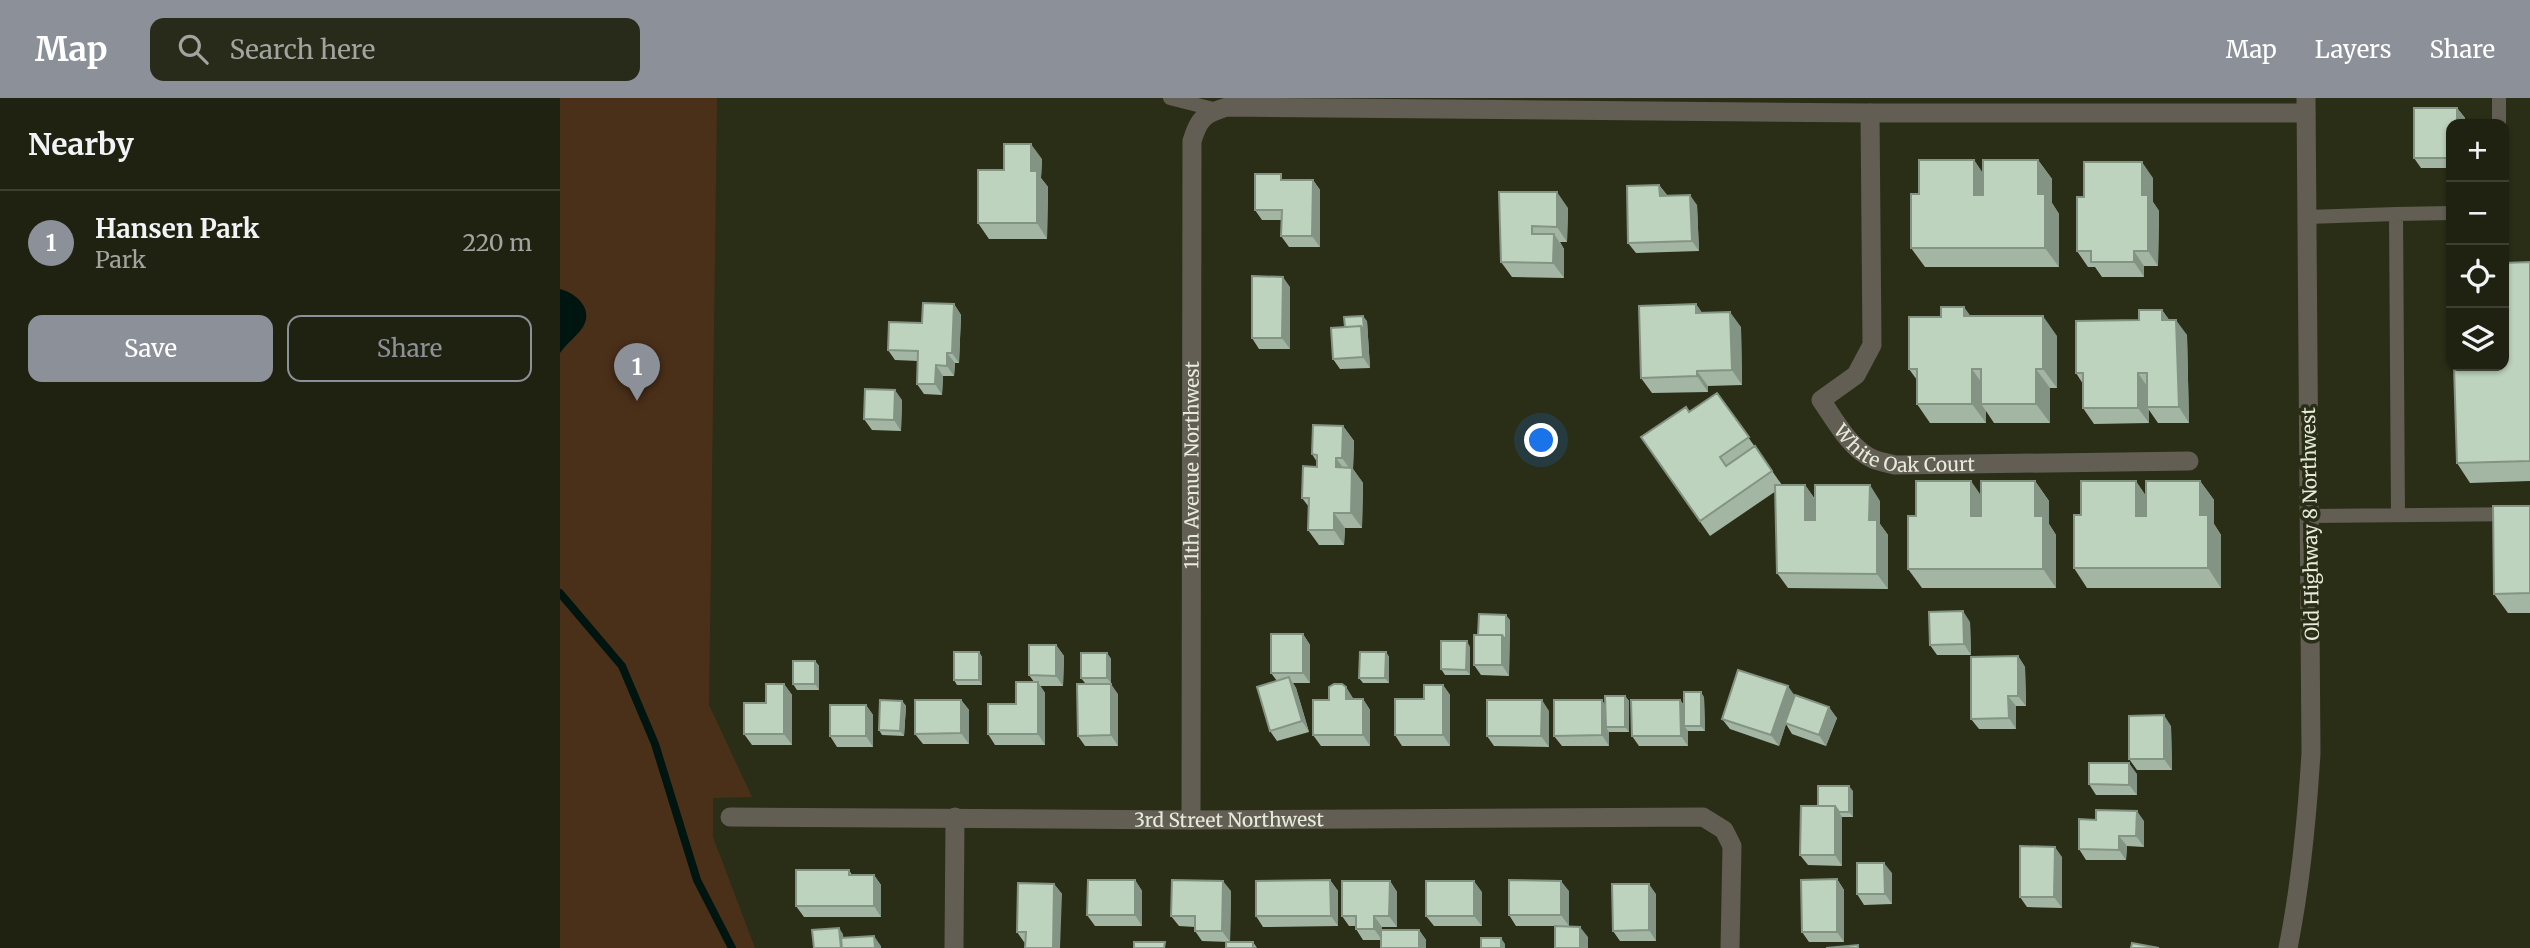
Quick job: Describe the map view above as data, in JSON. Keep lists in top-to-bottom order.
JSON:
{
  "streets": {
    "street": [
      "White Oak Court",
      "11th Avenue Northwest",
      "Old Highway 8 Northwest",
      "3rd Street Northwest"
    ]
  },
  "crossings": [
    ["11th Avenue Northwest", "3rd Street Northwest"]
  ],
  "page": {
    "header": "Map",
    "search": "Search here",
    "nav": ["Map", "Layers", "Share"],
    "heading": "Nearby",
    "map_buttons": ["+", "−"],
    "list": [
      {
        "mark": "1",
        "name": "Hansen Park",
        "note": "Park",
        "value": "220 m"
      }
    ],
    "buttons": ["Save", "Share"],
    "pins": "1"
  }
}
